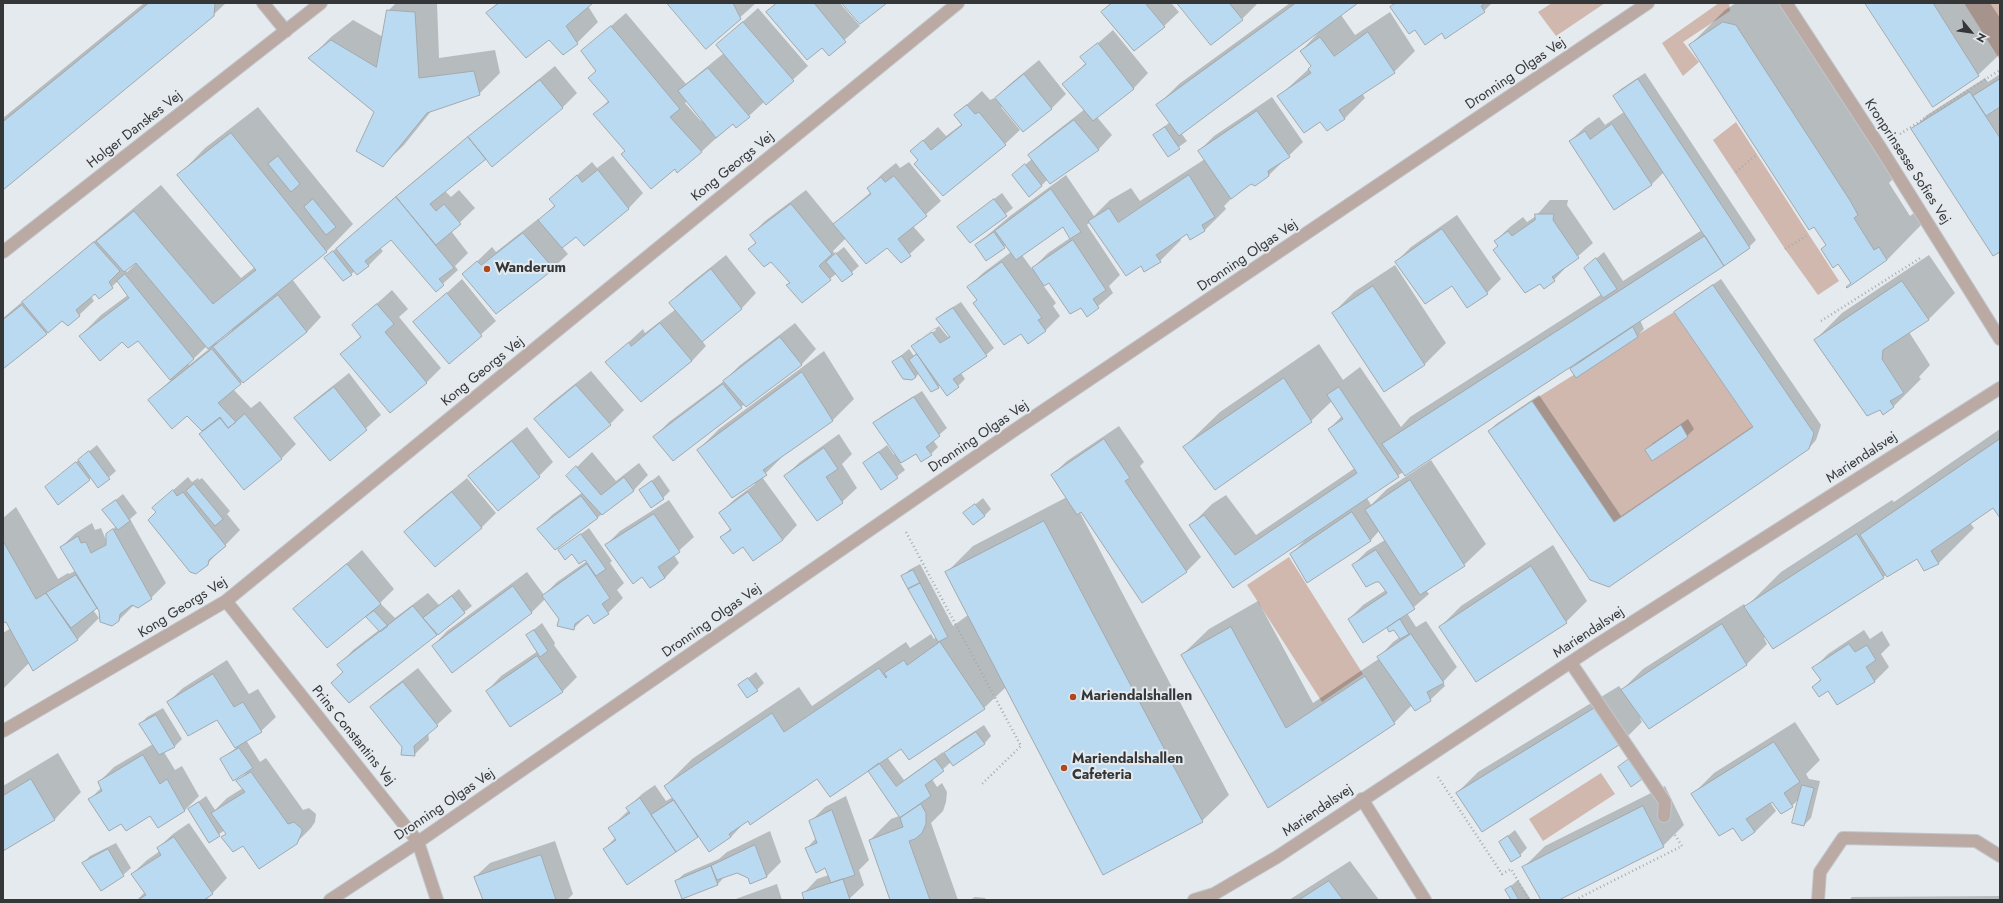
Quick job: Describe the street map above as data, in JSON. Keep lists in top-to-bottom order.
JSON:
{
  "streets": {
    "street": [
      "Dronning Olgas Vej",
      "Holger Danskes Vej",
      "Kronprinsesse Sofies Vej",
      "Kong Georgs Vej",
      "Mariendalsvej",
      "Prins Constantins Vej"
    ]
  },
  "crossings": [
    ["Dronning Olgas Vej", "Prins Constantins Vej"],
    ["Kong Georgs Vej", "Prins Constantins Vej"]
  ],
  "places": ["Wanderum", "Mariendalshallen", "Mariendalshallen Cafeteria"],
  "north": "bottom right"
}
